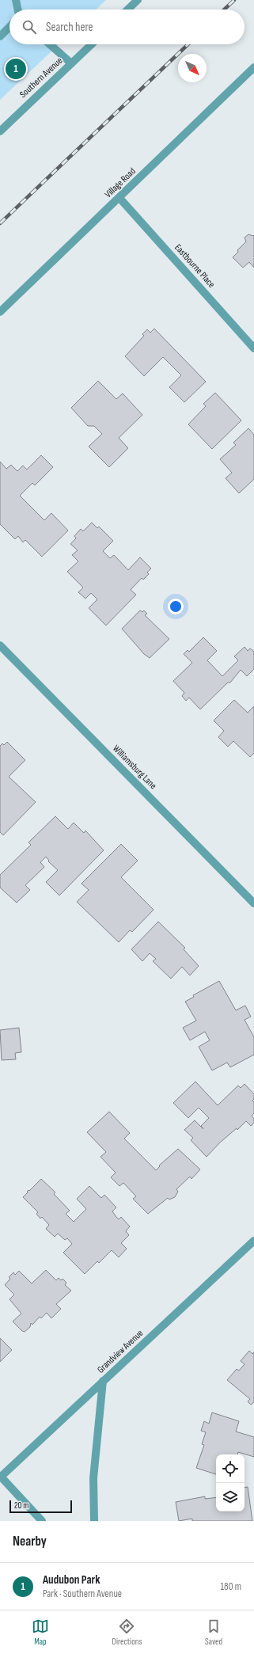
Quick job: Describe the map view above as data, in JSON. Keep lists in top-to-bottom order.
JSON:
{
  "streets": {
    "street": [
      "Southern Avenue",
      "Village Road",
      "Eastbourne Place",
      "Williamsburg Lane",
      "Grandview Avenue"
    ]
  },
  "crossings": [
    ["Village Road", "Eastbourne Place"]
  ],
  "scale_bar": "20 m",
  "north": "bottom right",
  "page": {
    "search": "Search here",
    "pins": "1",
    "scale": "20 m",
    "heading": "Nearby",
    "list": [
      {
        "mark": "1",
        "name": "Audubon Park",
        "note": "Park · Southern Avenue",
        "value": "180 m"
      }
    ],
    "nav": ["Map", "Directions", "Saved"]
  }
}
